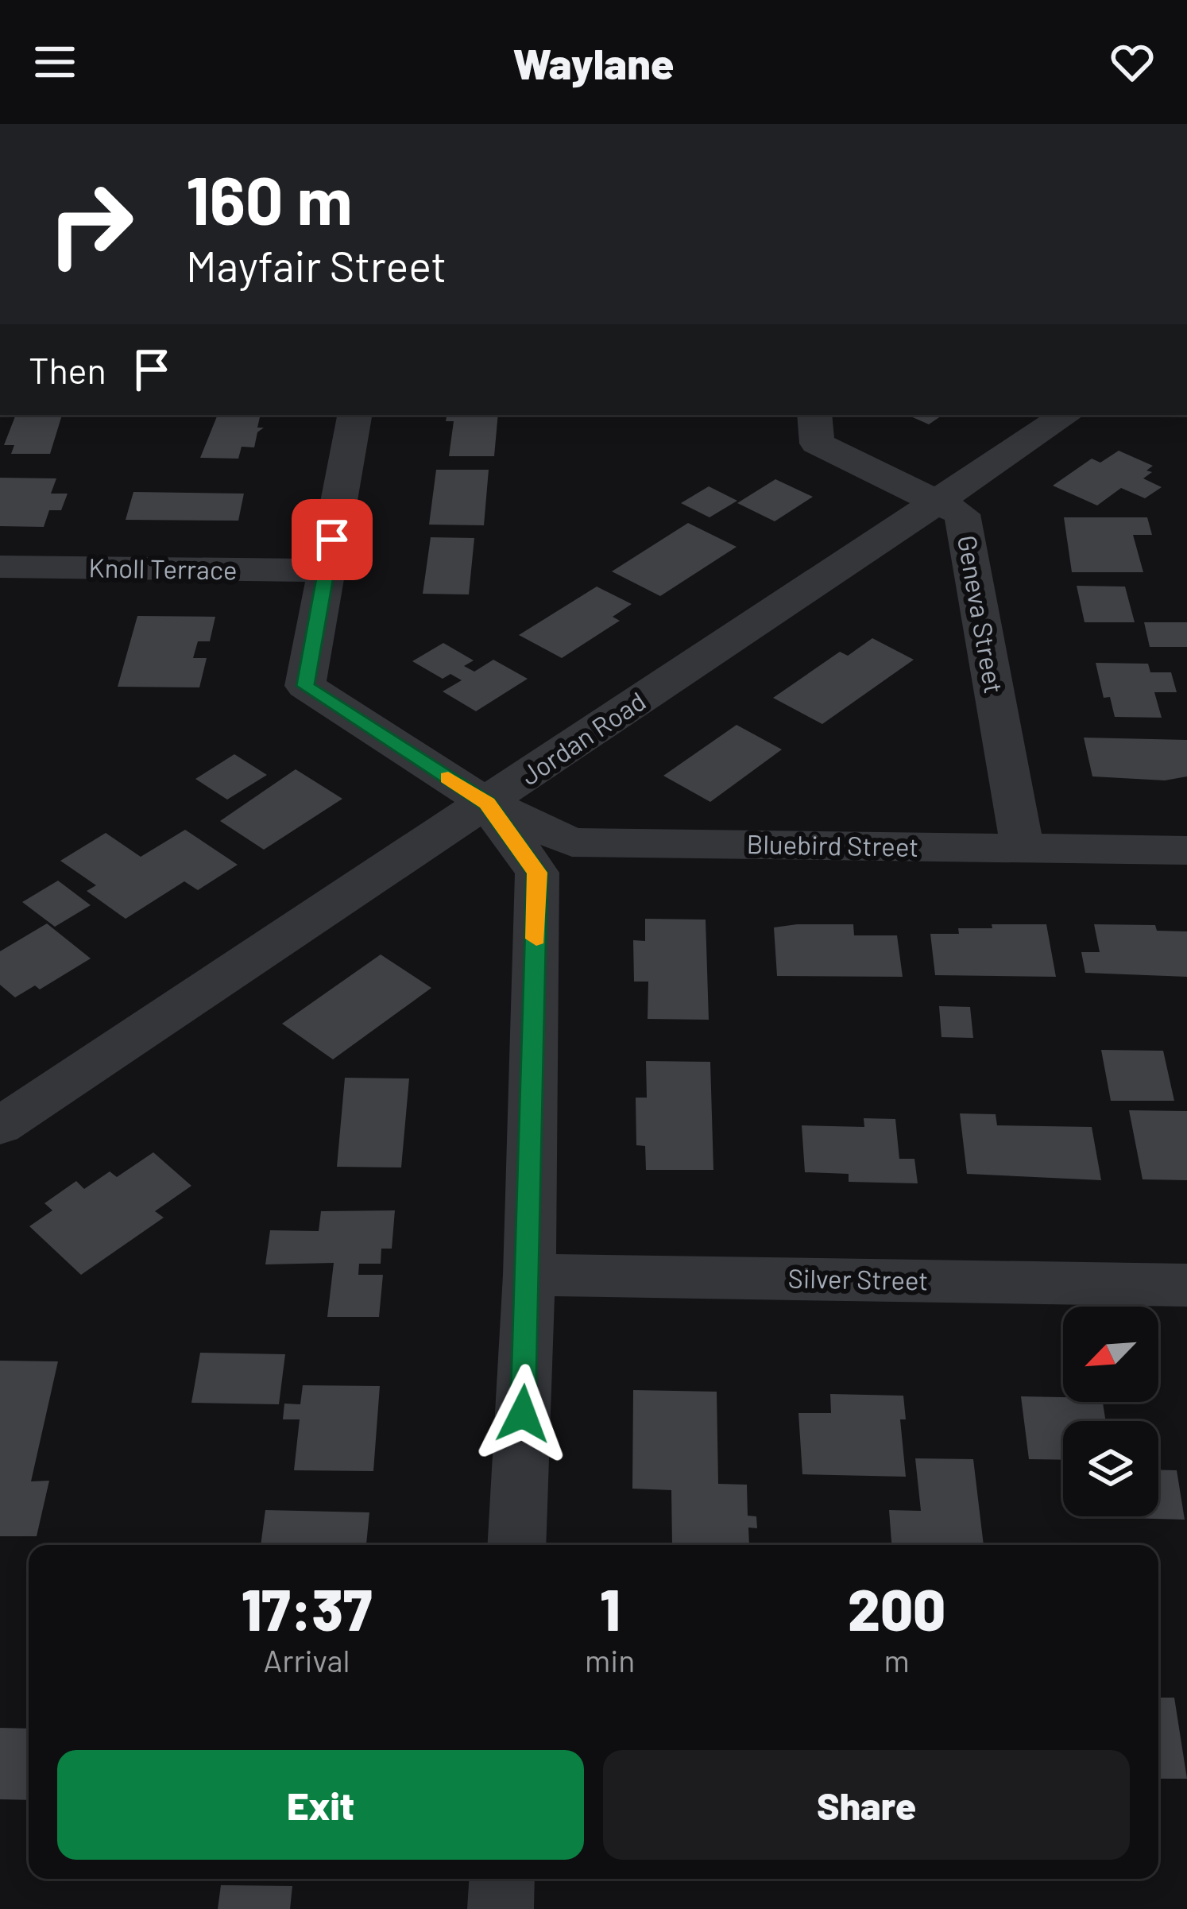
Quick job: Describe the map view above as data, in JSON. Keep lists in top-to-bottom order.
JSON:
{
  "streets": {
    "street": [
      "Knoll Terrace",
      "Geneva Street",
      "Jordan Road",
      "Bluebird Street",
      "Silver Street"
    ]
  },
  "crossings": [
    ["Geneva Street", "Jordan Road"],
    ["Geneva Street", "Bluebird Street"],
    ["Jordan Road", "Bluebird Street"]
  ],
  "north": "bottom left",
  "page": {
    "header": "Waylane",
    "turn": ["160 m", "Mayfair Street"],
    "then": "Then",
    "eta": [
      "17:37",
      "Arrival",
      "1",
      "min",
      "200",
      "m"
    ],
    "buttons": ["Exit", "Share"]
  }
}
